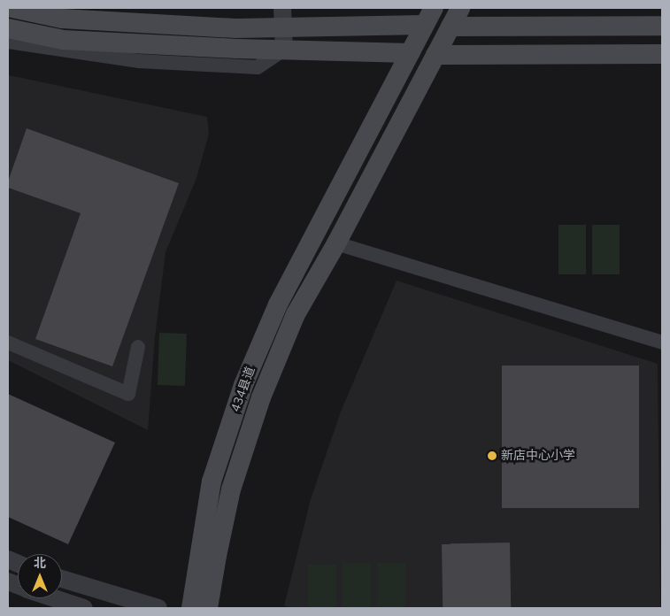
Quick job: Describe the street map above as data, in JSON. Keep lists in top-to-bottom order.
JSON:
{
  "streets": {
    "main road": ["434县道"]
  },
  "places": ["新店中心小学"],
  "north": "top"
}
